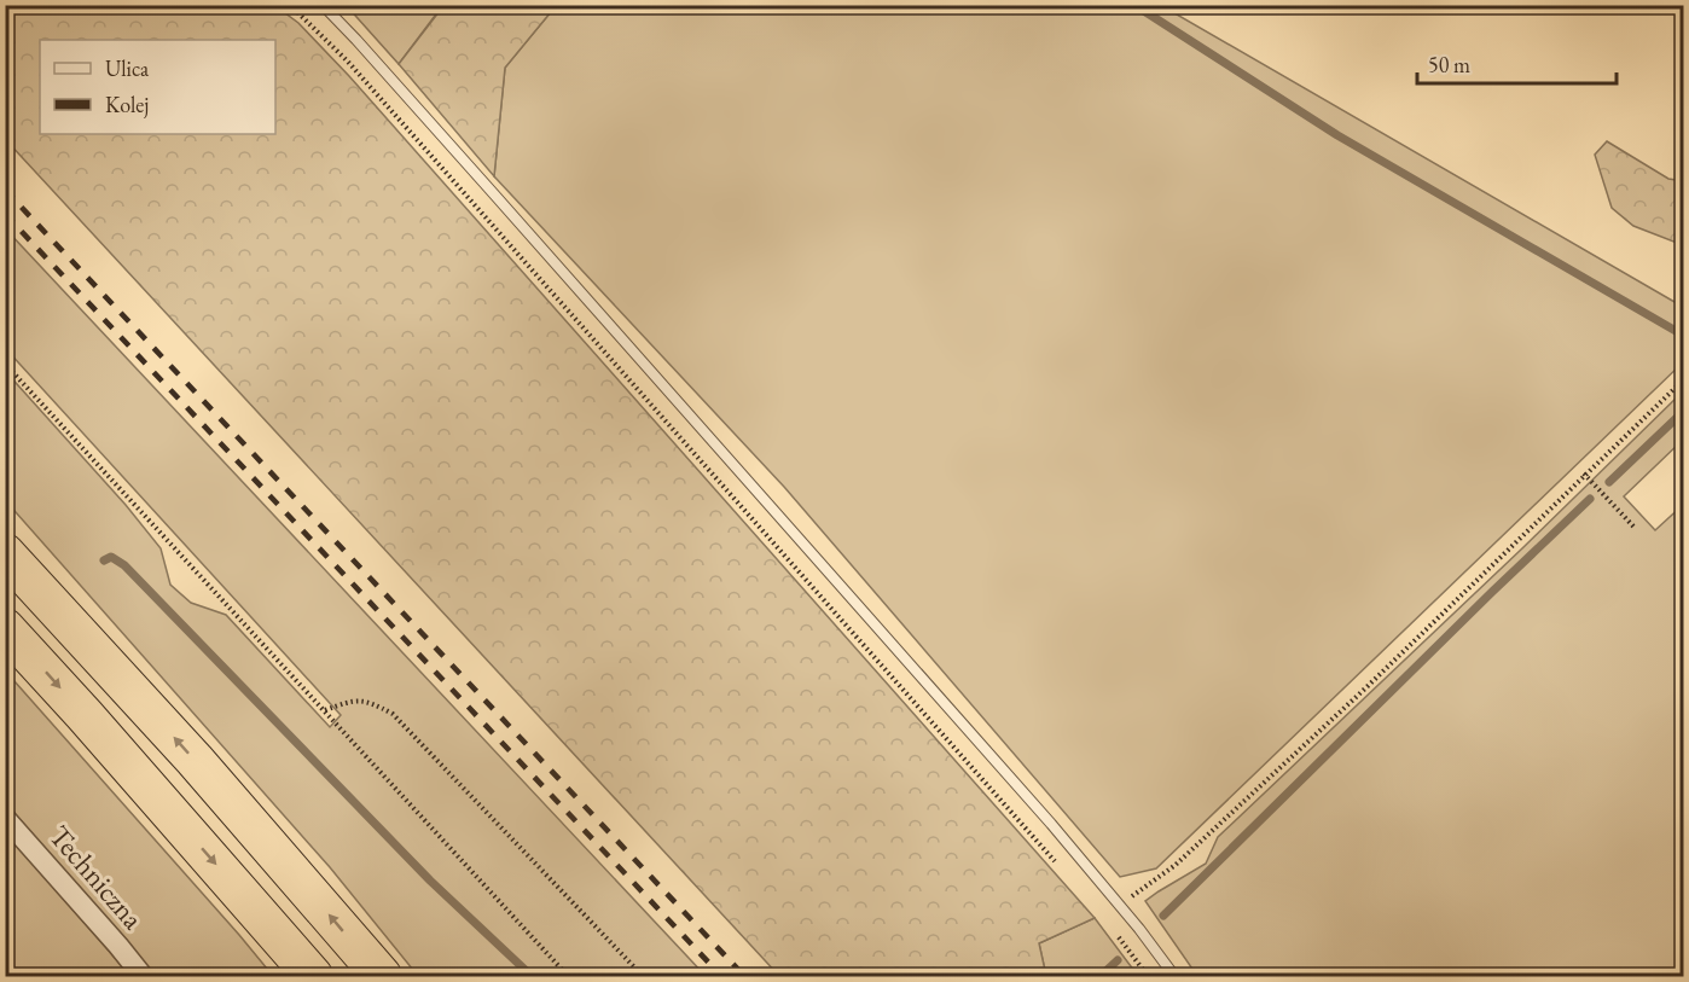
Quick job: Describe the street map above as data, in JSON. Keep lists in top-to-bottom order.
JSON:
{
  "streets": {
    "street": ["Techniczna"]
  },
  "legend": ["Ulica", "Kolej"],
  "scale_bar": "50 m"
}
